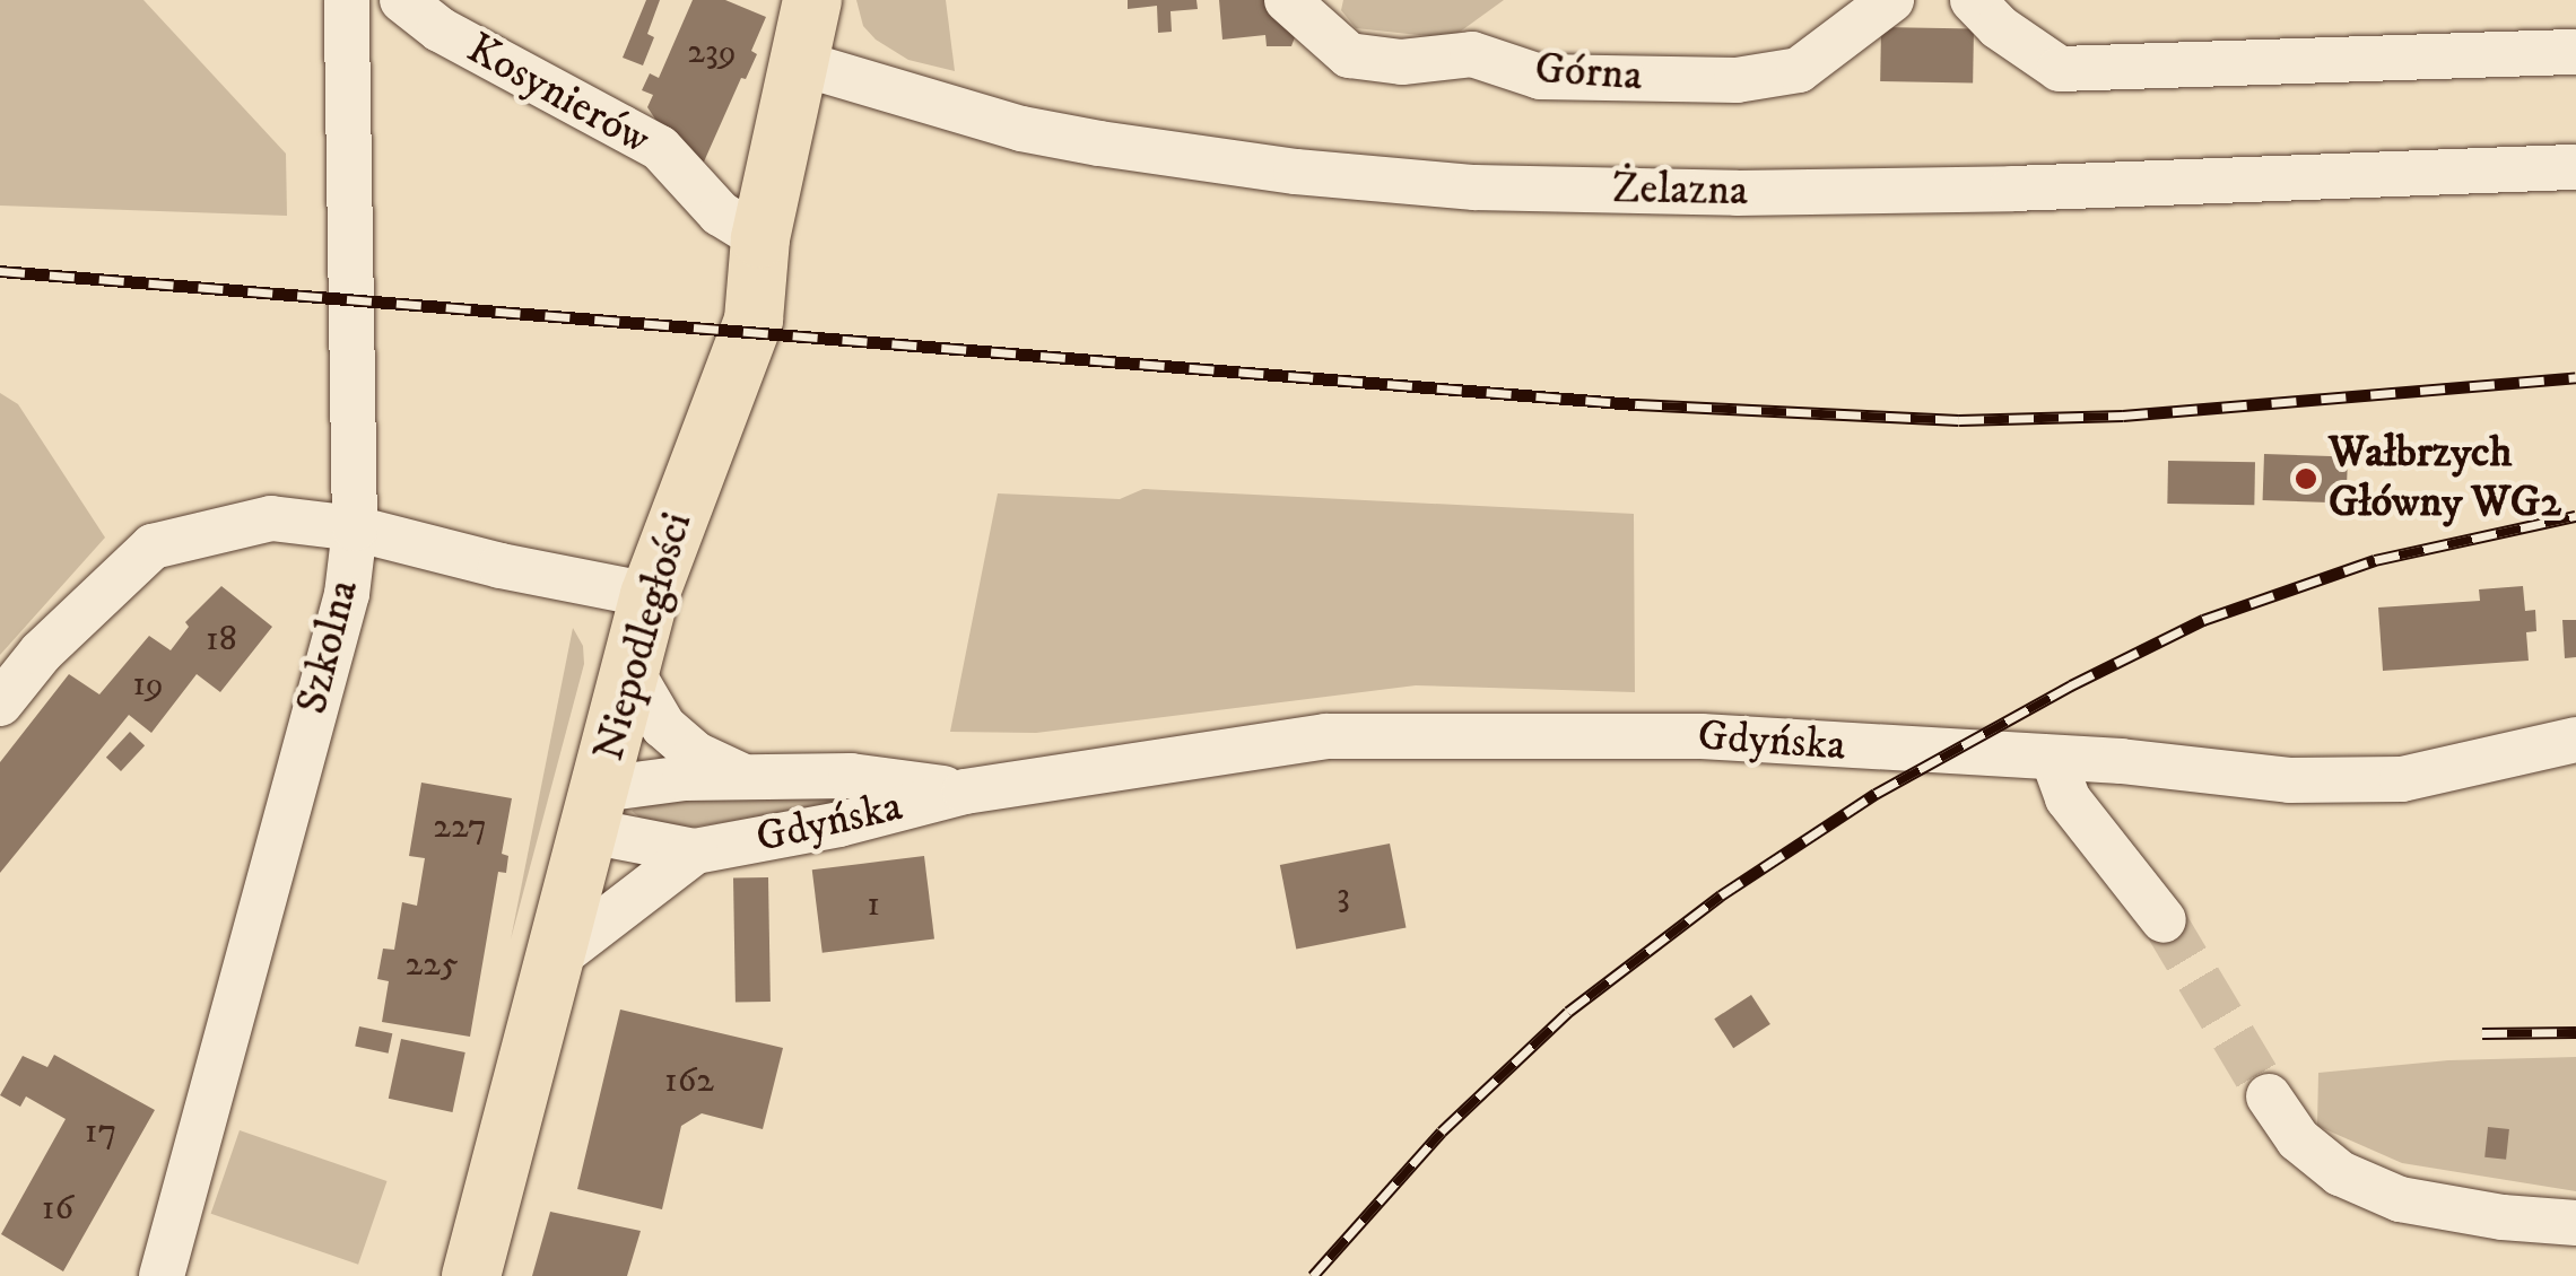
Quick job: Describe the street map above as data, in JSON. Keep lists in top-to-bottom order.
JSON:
{
  "streets": {
    "main road": ["Niepodległości"],
    "street": [
      "Górna",
      "Kosynierów",
      "Żelazna",
      "Szkolna",
      "Gdyńska"
    ]
  },
  "crossings": [
    ["Kosynierów", "Niepodległości"],
    ["Żelazna", "Niepodległości"],
    ["Niepodległości", "Gdyńska"]
  ],
  "places": ["Wałbrzych Główny WG2"],
  "house_numbers": [
    "239",
    "18",
    "19",
    "227",
    "3",
    "1",
    "225",
    "162",
    "17",
    "16"
  ]
}
